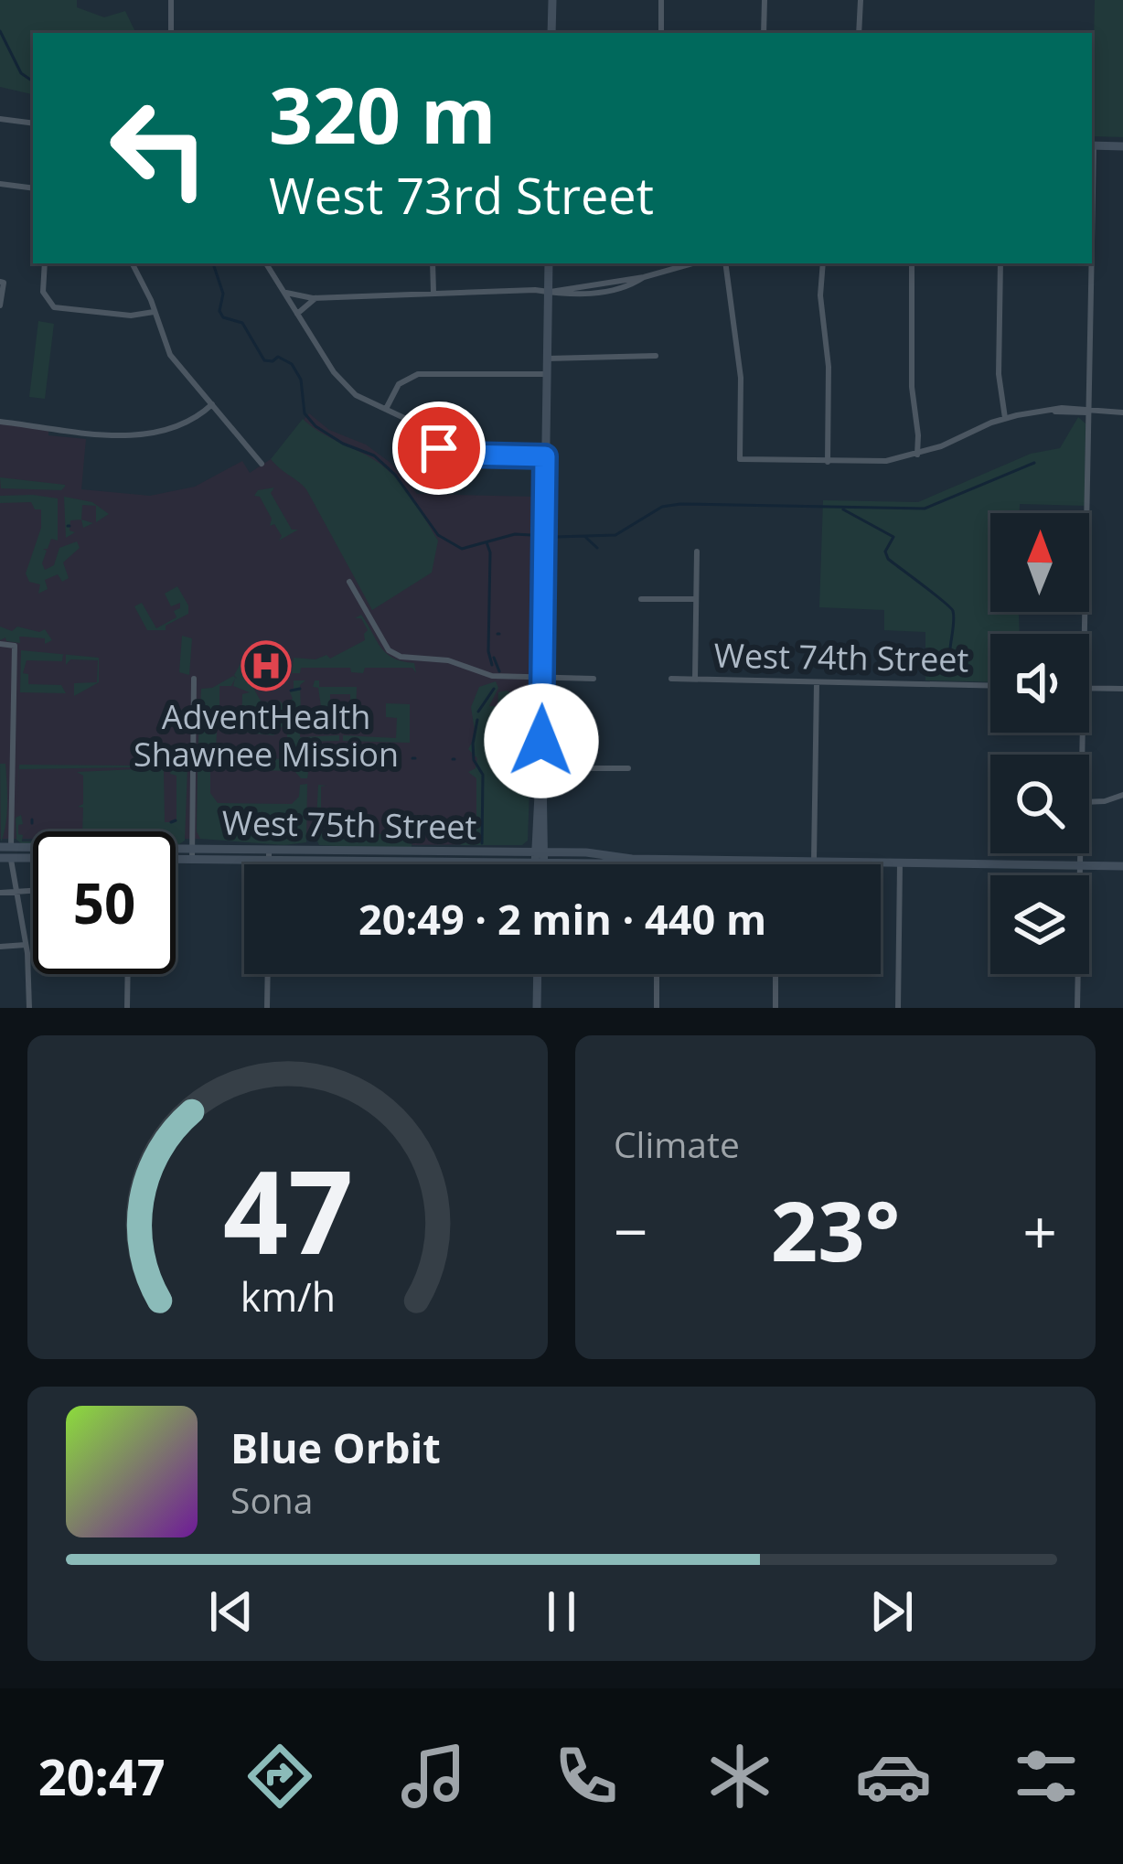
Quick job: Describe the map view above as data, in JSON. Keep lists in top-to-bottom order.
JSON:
{
  "streets": {
    "main road": ["West 75th Street"],
    "street": ["West 74th Street"]
  },
  "places": {
    "hospital": ["AdventHealth Shawnee Mission"]
  },
  "north": "top",
  "page": {
    "turn": ["320 m", "West 73rd Street"],
    "limit": "50",
    "trip": "20:49 · 2 min · 440 m",
    "tile": "Climate",
    "heat": ["−", "23°", "+"],
    "song": ["Blue Orbit", "Sona"],
    "tabs": "20:47",
    "gauge": ["47", "km/h"]
  }
}
